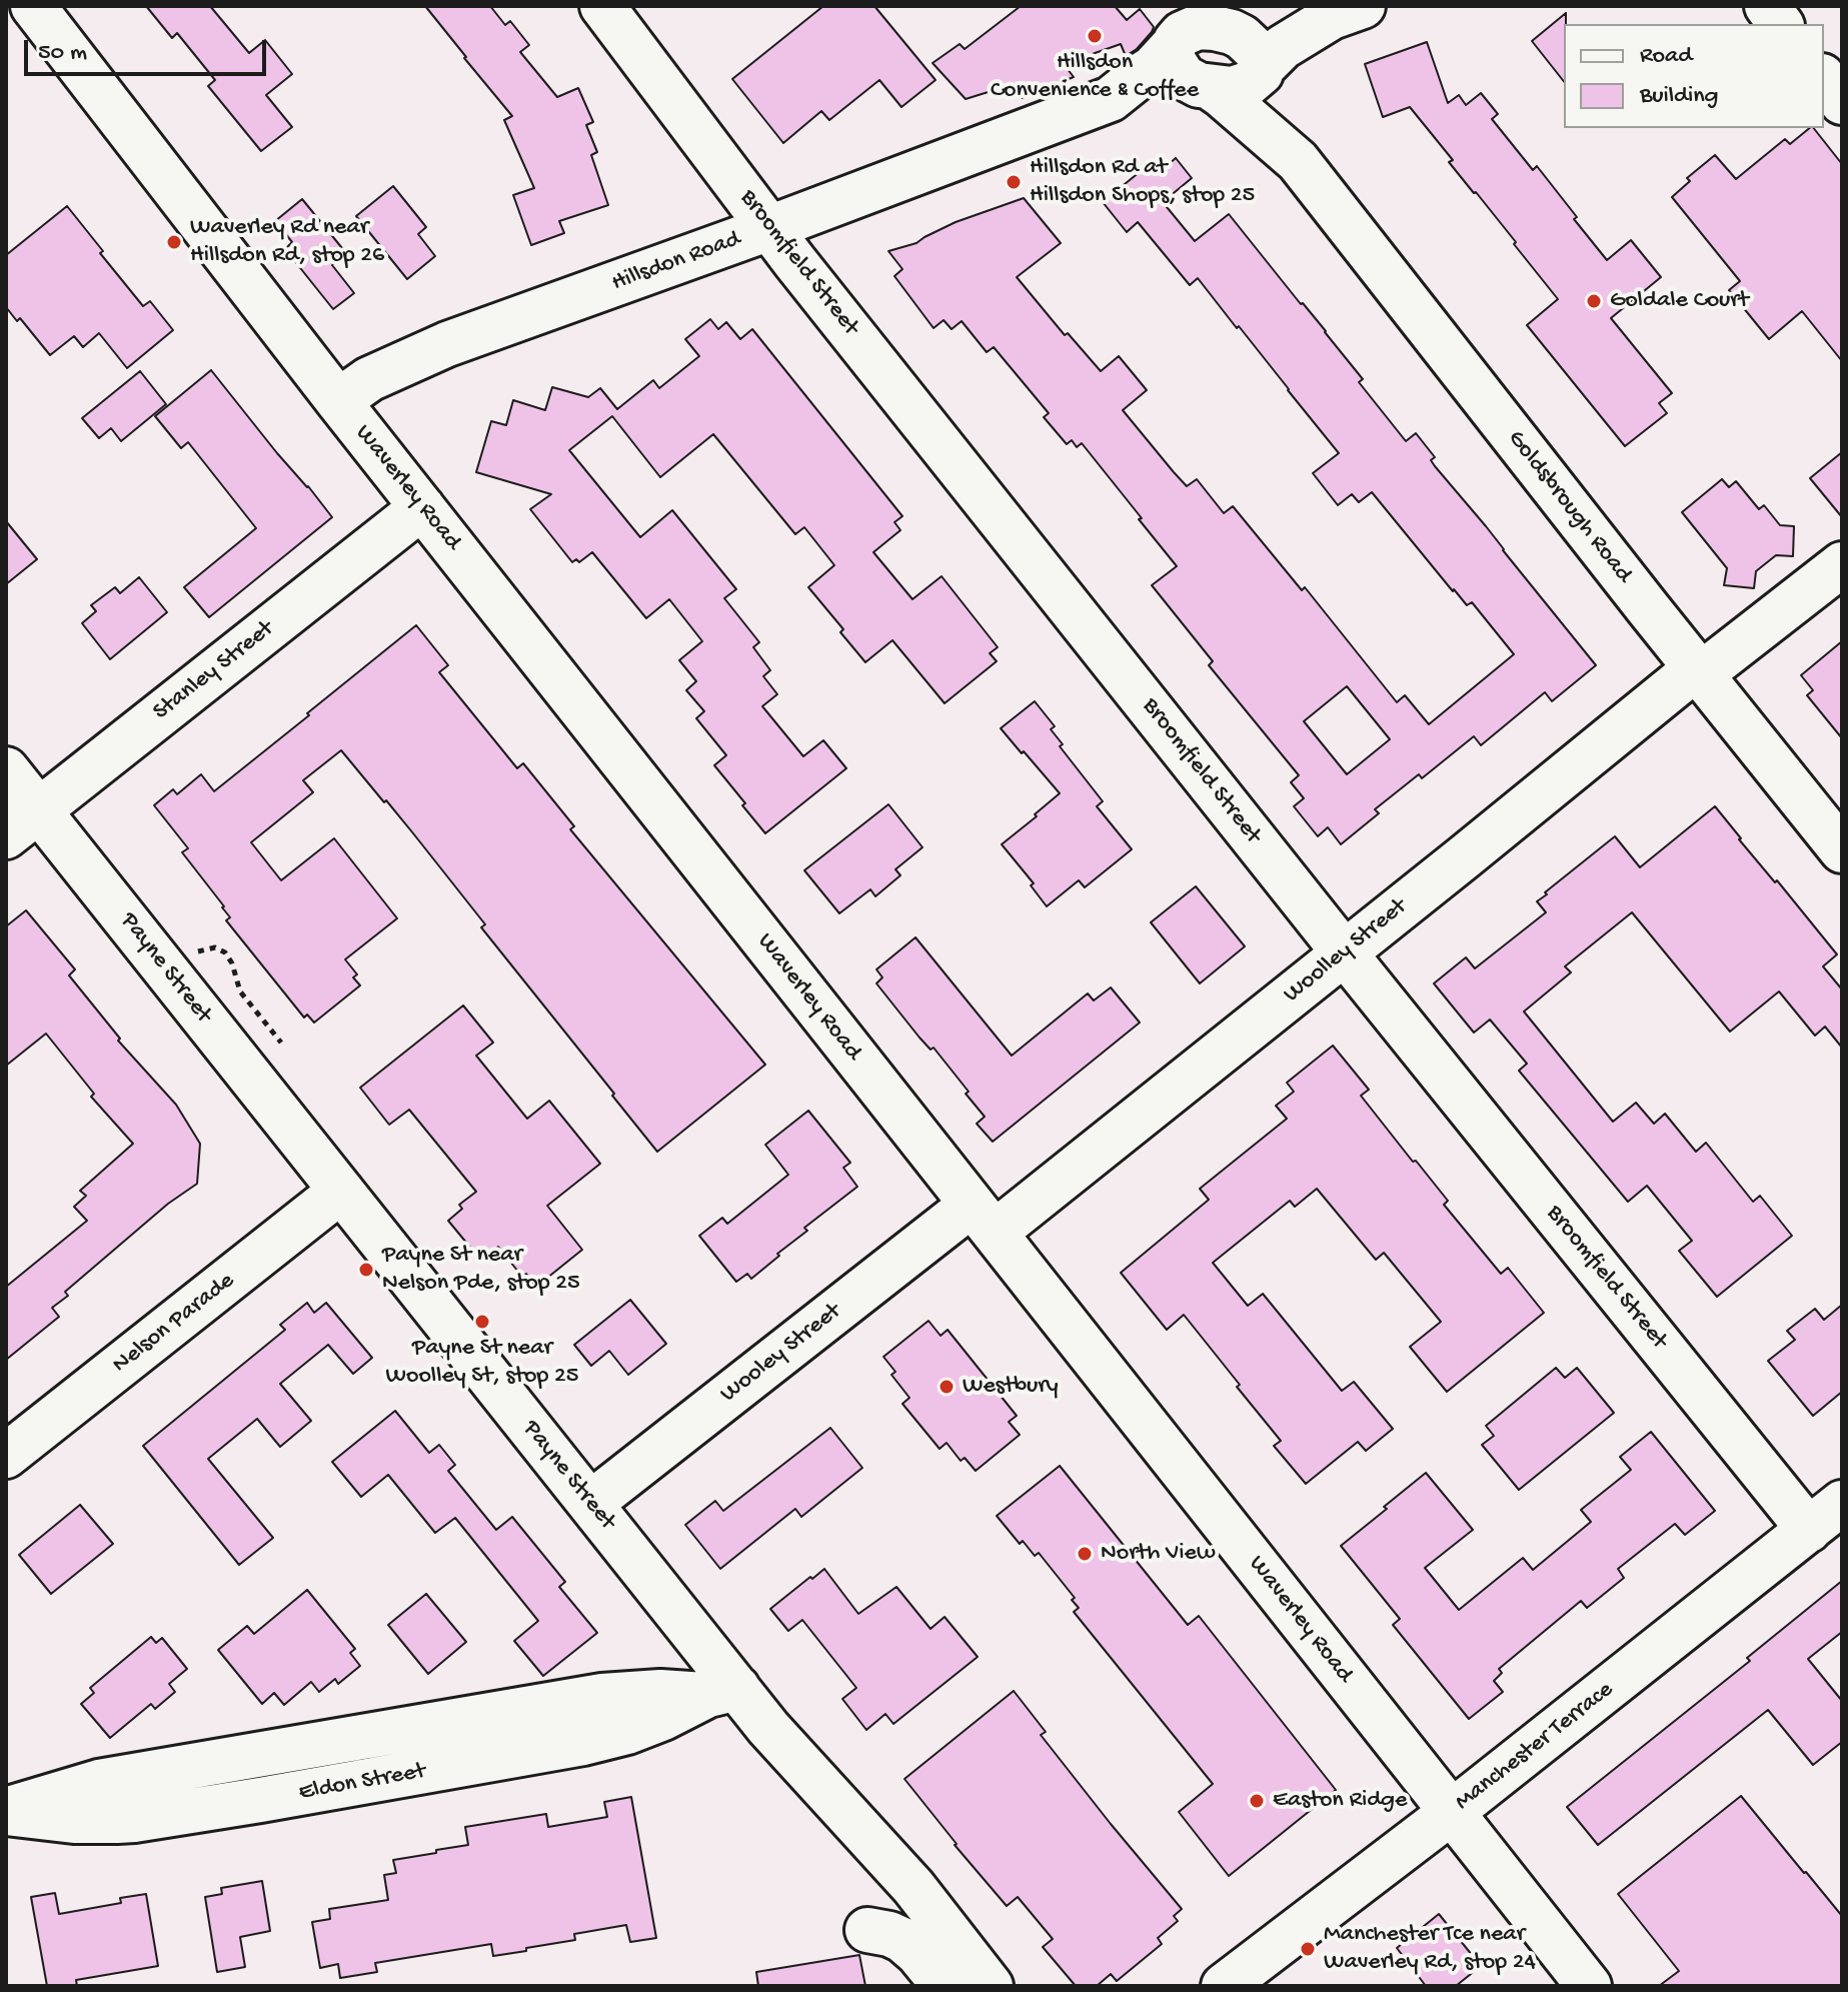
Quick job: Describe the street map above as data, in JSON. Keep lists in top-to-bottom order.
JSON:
{
  "streets": {
    "street": [
      "Hillsdon Road",
      "Broomfield Street",
      "Waverley Road",
      "Goldsbrough Road",
      "Stanley Street",
      "Woolley Street",
      "Payne Street",
      "Nelson Parade",
      "Wooley Street",
      "Manchester Terrace",
      "Eldon Street"
    ]
  },
  "crossings": [
    ["Hillsdon Road", "Broomfield Street"],
    ["Hillsdon Road", "Waverley Road"],
    ["Hillsdon Road", "Goldsbrough Road"],
    ["Broomfield Street", "Woolley Street"],
    ["Broomfield Street", "Manchester Terrace"],
    ["Waverley Road", "Stanley Street"],
    ["Waverley Road", "Woolley Street"],
    ["Waverley Road", "Wooley Street"],
    ["Waverley Road", "Manchester Terrace"],
    ["Goldsbrough Road", "Woolley Street"],
    ["Stanley Street", "Payne Street"],
    ["Woolley Street", "Wooley Street"],
    ["Payne Street", "Nelson Parade"],
    ["Payne Street", "Wooley Street"],
    ["Payne Street", "Eldon Street"]
  ],
  "places": [
    "Hillsdon Convenience & Coffee",
    "Hillsdon Rd at Hillsdon Shops, stop 25",
    "Waverley Rd near Hillsdon Rd, stop 26",
    "Goldale Court",
    "Payne St near Nelson Pde, stop 25",
    "Payne St near Woolley St, stop 25",
    "Westbury",
    "North View",
    "Easton Ridge",
    "Manchester Tce near Waverley Rd, stop 24"
  ],
  "legend": ["Road", "Building"],
  "scale_bar": "50 m"
}
